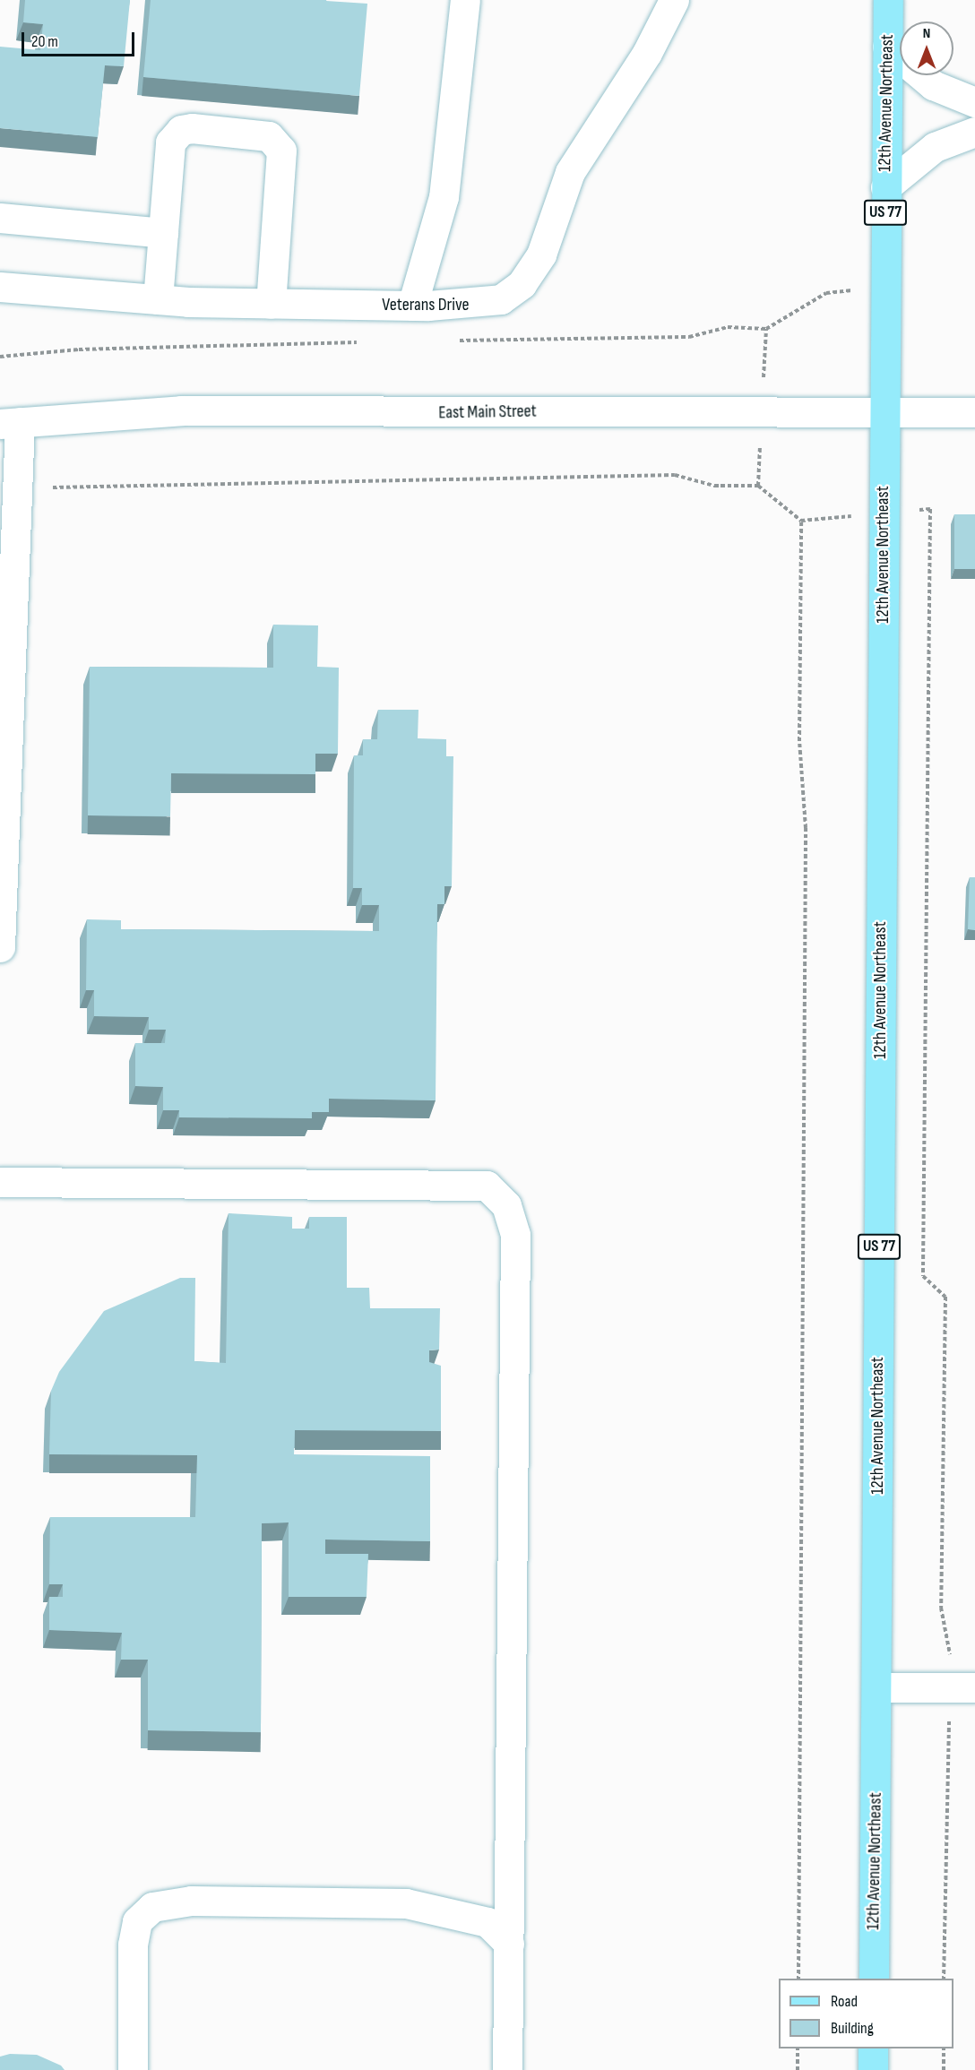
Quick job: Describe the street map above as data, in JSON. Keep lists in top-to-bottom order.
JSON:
{
  "streets": {
    "main road": ["12th Avenue Northeast", "US 77"],
    "street": ["Veterans Drive", "East Main Street"]
  },
  "crossings": [
    ["12th Avenue Northeast", "East Main Street"]
  ],
  "legend": ["Road", "Building"],
  "scale_bar": "20 m",
  "north": "top"
}
